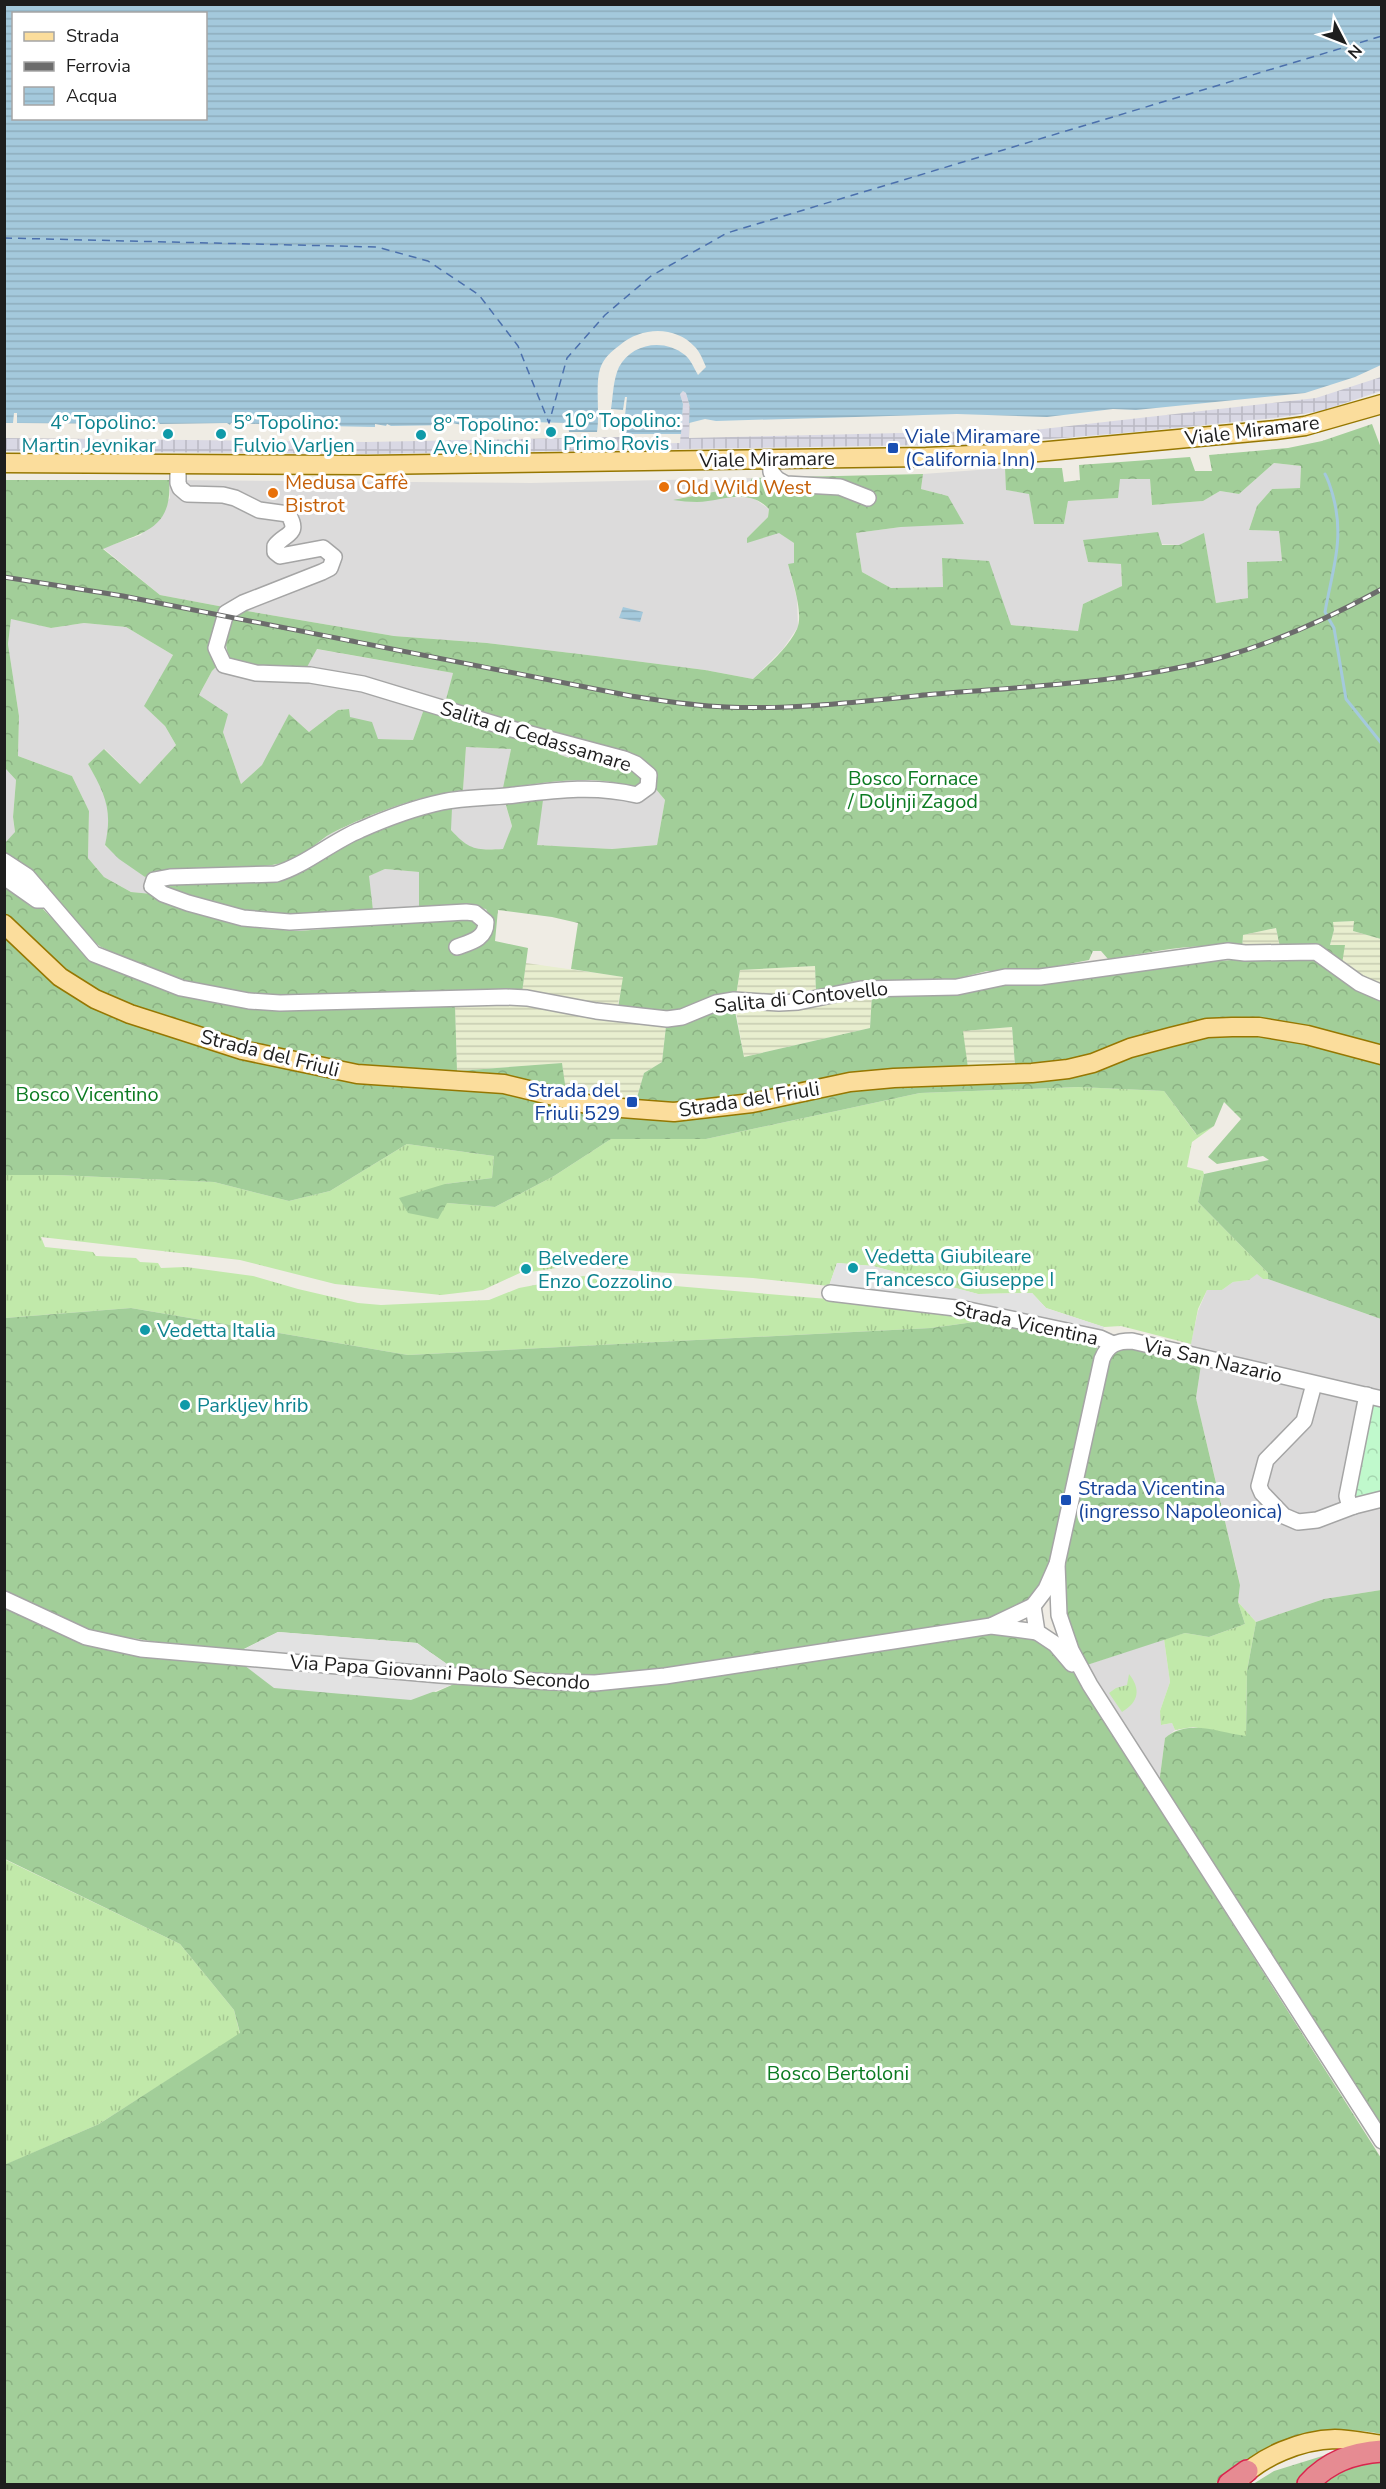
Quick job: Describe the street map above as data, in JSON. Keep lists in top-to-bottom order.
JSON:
{
  "streets": {
    "main road": ["Viale Miramare", "Strada del Friuli"],
    "street": [
      "Salita di Cedassamare",
      "Salita di Contovello",
      "Strada Vicentina",
      "Via San Nazario",
      "Via Papa Giovanni Paolo Secondo"
    ]
  },
  "crossings": [
    ["Viale Miramare", "Salita di Cedassamare"],
    ["Strada Vicentina", "Via San Nazario"]
  ],
  "parks": ["Bosco Fornace / Doljnji Zagod", "Bosco Vicentino", "Bosco Bertoloni"],
  "places": {
    "other": [
      "10º Topolino: Primo Rovis",
      "4º Topolino: Martin Jevnikar",
      "5º Topolino: Fulvio Varljen",
      "8º Topolino: Ave Ninchi",
      "Old Wild West",
      "Medusa Caffè Bistrot",
      "Vedetta Giubileare Francesco Giuseppe I",
      "Belvedere Enzo Cozzolino",
      "Vedetta Italia",
      "Parkljev hrib"
    ],
    "transit": ["Viale Miramare (California Inn)", "Strada del Friuli 529", "Strada Vicentina (ingresso Napoleonica)"]
  },
  "legend": ["Strada", "Ferrovia", "Acqua"],
  "north": "bottom right"
}
